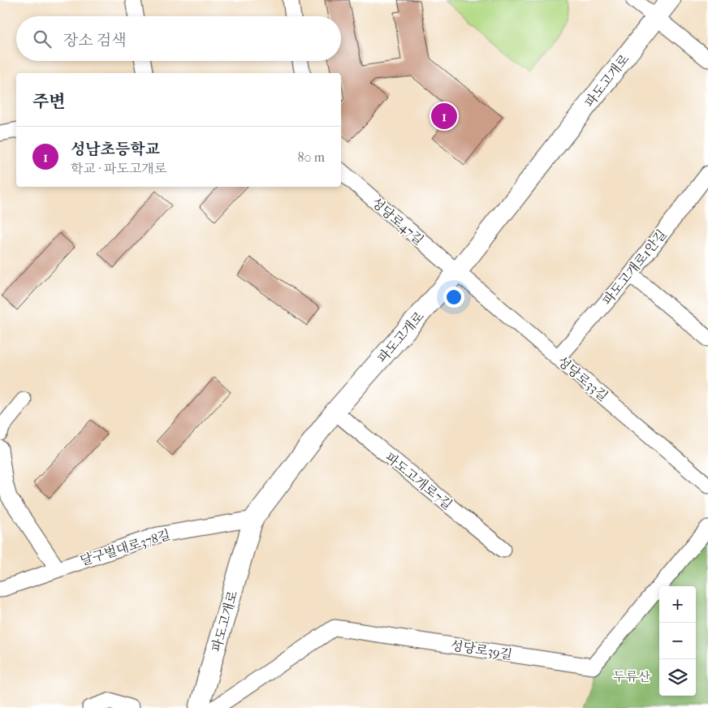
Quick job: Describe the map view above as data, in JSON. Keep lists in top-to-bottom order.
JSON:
{
  "streets": {
    "street": [
      "파도고개로",
      "성당로47길",
      "파도고개로1안길",
      "성당로33길",
      "파도고개로7길",
      "달구벌대로378길",
      "성당로39길"
    ]
  },
  "crossings": [
    ["파도고개로", "성당로47길"],
    ["파도고개로", "성당로33길"],
    ["파도고개로", "파도고개로7길"],
    ["파도고개로", "달구벌대로378길"],
    ["성당로47길", "성당로33길"],
    ["파도고개로1안길", "성당로33길"]
  ],
  "parks": ["두류산"],
  "page": {
    "search": "장소 검색",
    "heading": "주변",
    "pins": "1",
    "list": [
      {
        "mark": "1",
        "name": "성남초등학교",
        "note": "학교 · 파도고개로",
        "value": "80 m"
      }
    ],
    "map_buttons": ["+", "−"]
  }
}
